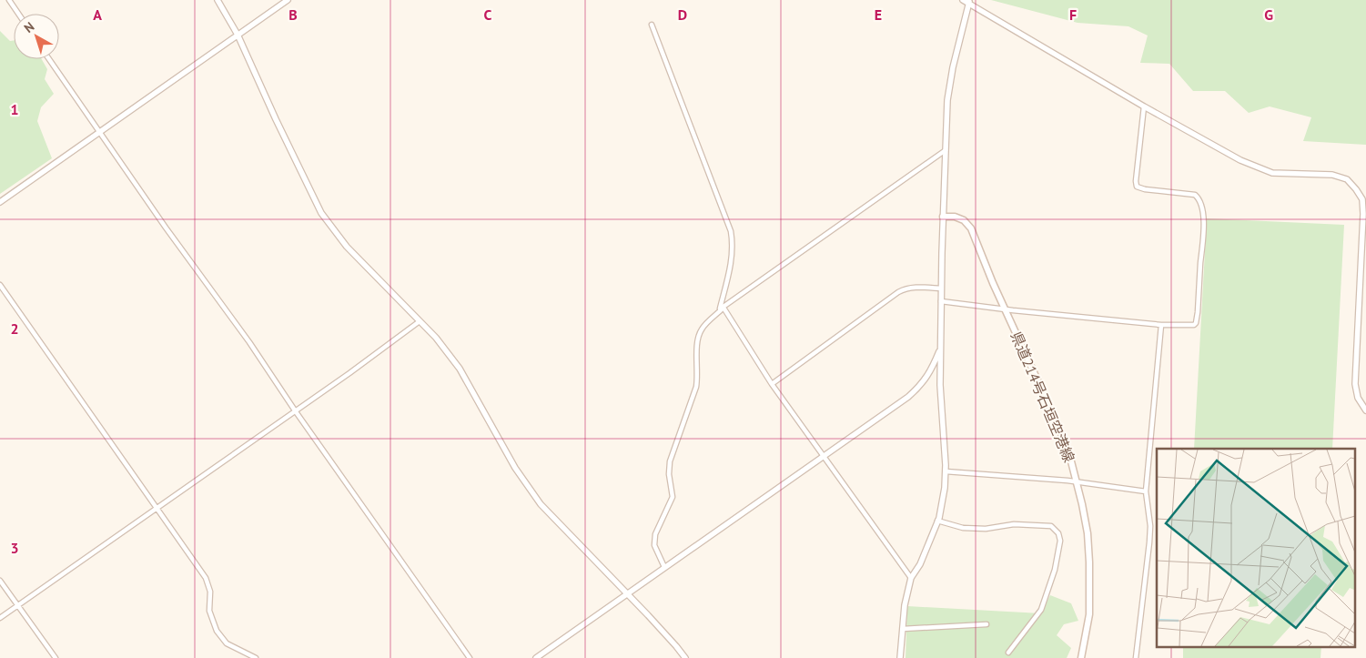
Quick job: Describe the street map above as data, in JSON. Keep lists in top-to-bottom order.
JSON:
{
  "streets": {
    "main road": ["県道214号石垣空港線"]
  },
  "north": "top left",
  "grid": {
    "columns": [
      "A",
      "B",
      "C",
      "D",
      "E",
      "F",
      "G"
    ],
    "rows": ["1", "2", "3"]
  }
}
